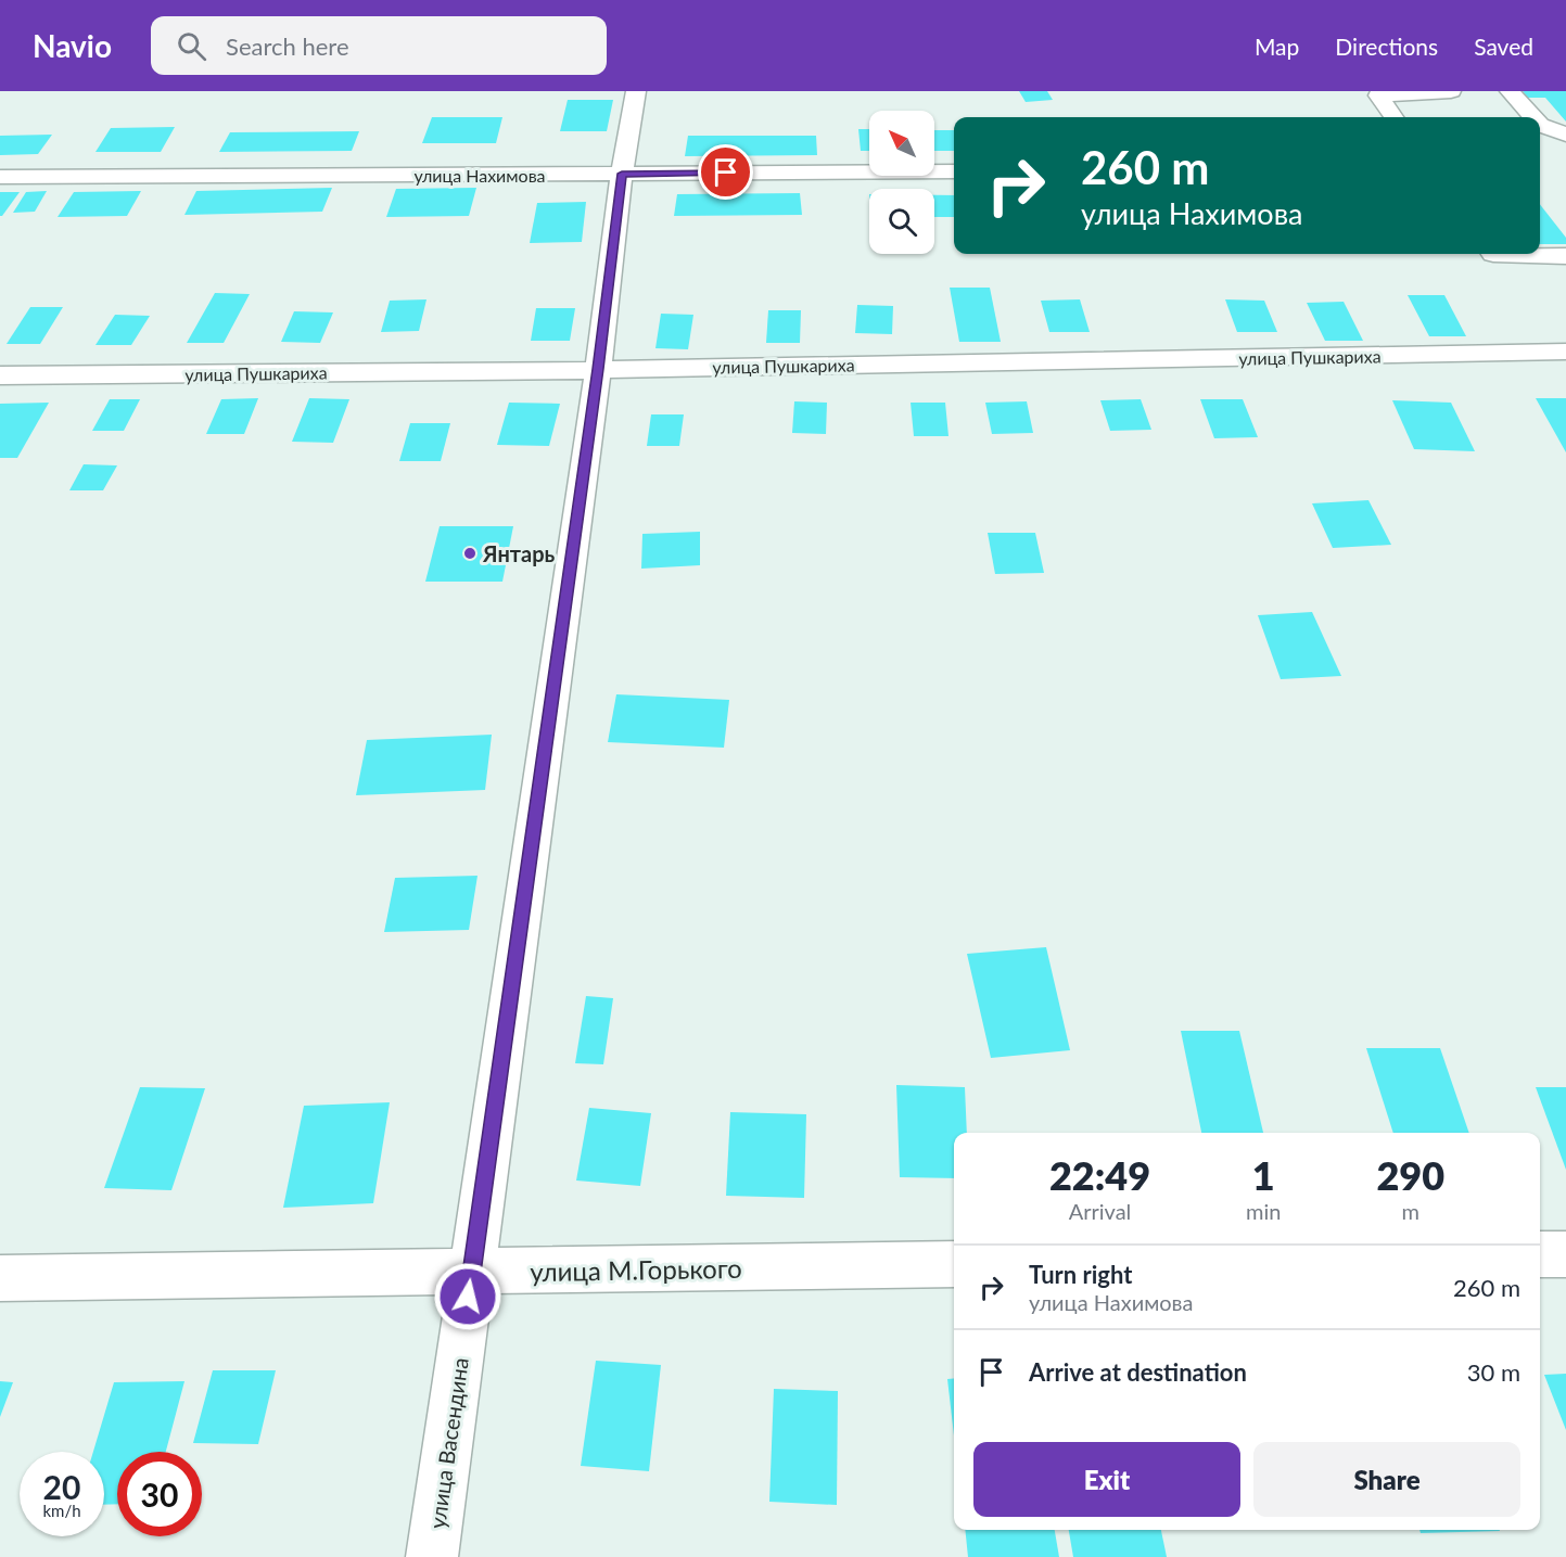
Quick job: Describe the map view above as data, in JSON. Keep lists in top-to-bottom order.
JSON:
{
  "streets": {
    "street": [
      "улица Нахимова",
      "улица Пушкариха",
      "улица М.Горького",
      "улица Васендина"
    ]
  },
  "crossings": [
    ["улица Нахимова", "улица Васендина"],
    ["улица Пушкариха", "улица Васендина"],
    ["улица М.Горького", "улица Васендина"]
  ],
  "places": ["Янтарь"],
  "north": "top left",
  "page": {
    "header": "Navio",
    "search": "Search here",
    "nav": ["Map", "Directions", "Saved"],
    "turn": ["260 m", "улица Нахимова"],
    "eta": [
      "22:49",
      "Arrival",
      "1",
      "min",
      "290",
      "m"
    ],
    "list": [
      {
        "name": "Turn right",
        "note": "улица Нахимова",
        "value": "260 m"
      },
      {
        "name": "Arrive at destination",
        "value": "30 m"
      }
    ],
    "buttons": ["Exit", "Share"],
    "speed": "20 km/h",
    "limit": "30"
  }
}
